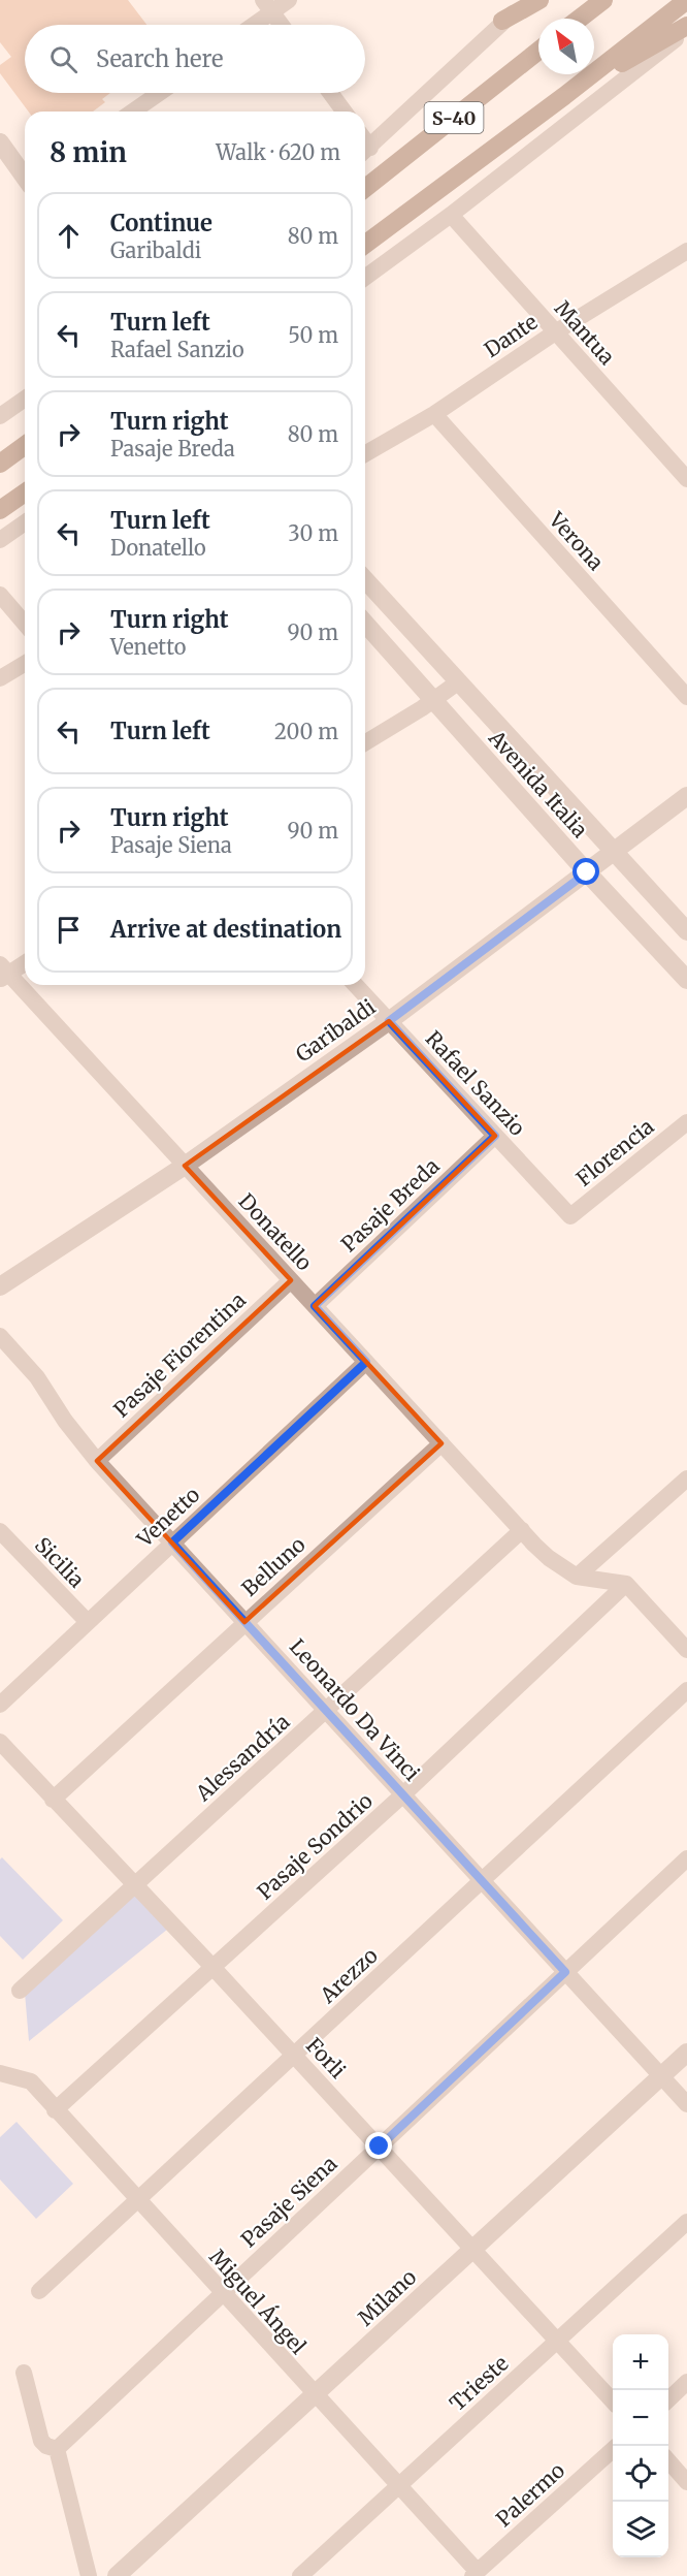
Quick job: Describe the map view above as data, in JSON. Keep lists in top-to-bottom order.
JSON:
{
  "streets": {
    "main road": ["S-40"],
    "street": [
      "Mantua",
      "Dante",
      "Verona",
      "Avenida Italia",
      "Garibaldi",
      "Rafael Sanzio",
      "Florencia",
      "Pasaje Breda",
      "Donatello",
      "Pasaje Fiorentina",
      "Venetto",
      "Sicilia",
      "Belluno",
      "Leonardo Da Vinci",
      "Alessandría",
      "Pasaje Sondrio",
      "Arezzo",
      "Forli",
      "Pasaje Siena",
      "Milano",
      "Miguel Ángel",
      "Trieste",
      "Palermo"
    ]
  },
  "crossings": [
    ["Mantua", "Dante"],
    ["Dante", "Verona"],
    ["Avenida Italia", "Garibaldi"],
    ["Garibaldi", "Rafael Sanzio"],
    ["Garibaldi", "Donatello"],
    ["Rafael Sanzio", "Florencia"],
    ["Rafael Sanzio", "Pasaje Breda"],
    ["Pasaje Breda", "Donatello"],
    ["Donatello", "Pasaje Fiorentina"],
    ["Donatello", "Venetto"],
    ["Donatello", "Belluno"],
    ["Donatello", "Alessandría"],
    ["Pasaje Fiorentina", "Leonardo Da Vinci"],
    ["Venetto", "Sicilia"],
    ["Venetto", "Leonardo Da Vinci"],
    ["Belluno", "Leonardo Da Vinci"],
    ["Belluno", "Forli"],
    ["Leonardo Da Vinci", "Alessandría"],
    ["Leonardo Da Vinci", "Pasaje Sondrio"],
    ["Leonardo Da Vinci", "Arezzo"],
    ["Leonardo Da Vinci", "Pasaje Siena"],
    ["Leonardo Da Vinci", "Milano"],
    ["Alessandría", "Forli"],
    ["Pasaje Sondrio", "Forli"],
    ["Pasaje Sondrio", "Miguel Ángel"],
    ["Arezzo", "Forli"],
    ["Arezzo", "Miguel Ángel"],
    ["Forli", "Pasaje Siena"],
    ["Forli", "Milano"],
    ["Forli", "Trieste"],
    ["Pasaje Siena", "Miguel Ángel"],
    ["Milano", "Miguel Ángel"],
    ["Miguel Ángel", "Trieste"],
    ["Miguel Ángel", "Palermo"]
  ],
  "north": "top left",
  "page": {
    "search": "Search here",
    "heading": ["8 min", "Walk · 620 m"],
    "list": [
      ["Continue", "Garibaldi", "80 m"],
      ["Turn left", "Rafael Sanzio", "50 m"],
      ["Turn right", "Pasaje Breda", "80 m"],
      ["Turn left", "Donatello", "30 m"],
      ["Turn right", "Venetto", "90 m"],
      ["Turn left", "200 m"],
      ["Turn right", "Pasaje Siena", "90 m"],
      "Arrive at destination"
    ],
    "map_buttons": ["+", "−"]
  }
}
